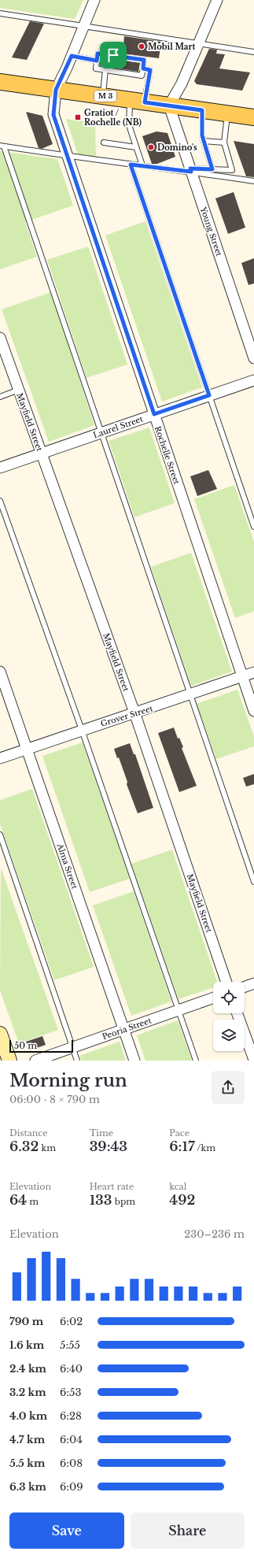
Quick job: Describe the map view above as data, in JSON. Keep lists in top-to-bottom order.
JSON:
{
  "streets": {
    "main road": ["M 3"],
    "street": [
      "Young Street",
      "Mayfield Street",
      "Laurel Street",
      "Rochelle Street",
      "Grover Street",
      "Alma Street",
      "Peoria Street"
    ]
  },
  "crossings": [
    ["M 3", "Young Street"],
    ["M 3", "Rochelle Street"],
    ["Mayfield Street", "Laurel Street"],
    ["Mayfield Street", "Grover Street"],
    ["Laurel Street", "Rochelle Street"],
    ["Rochelle Street", "Grover Street"],
    ["Grover Street", "Alma Street"],
    ["Alma Street", "Peoria Street"]
  ],
  "places": {
    "other": ["Mobil Mart", "Domino's"],
    "transit": ["Gratiot / Rochelle (NB)"]
  },
  "scale_bar": "50 m",
  "page": {
    "scale": "50 m",
    "heading": ["Morning run", "06:00 · 8 × 790 m"],
    "stats": [
      ["Distance", "6.32 km"],
      ["Time", "39:43"],
      ["Pace", "6:17 /km"],
      ["Elevation", "64 m"],
      ["Heart rate", "133 bpm"],
      ["kcal", "492"]
    ],
    "chart": ["Elevation", "230–236 m"],
    "list": [
      {
        "name": "790 m",
        "note": "6:02"
      },
      {
        "name": "1.6 km",
        "note": "5:55"
      },
      {
        "name": "2.4 km",
        "note": "6:40"
      },
      {
        "name": "3.2 km",
        "note": "6:53"
      },
      {
        "name": "4.0 km",
        "note": "6:28"
      },
      {
        "name": "4.7 km",
        "note": "6:04"
      },
      {
        "name": "5.5 km",
        "note": "6:08"
      },
      {
        "name": "6.3 km",
        "note": "6:09"
      }
    ],
    "buttons": ["Save", "Share"]
  }
}
